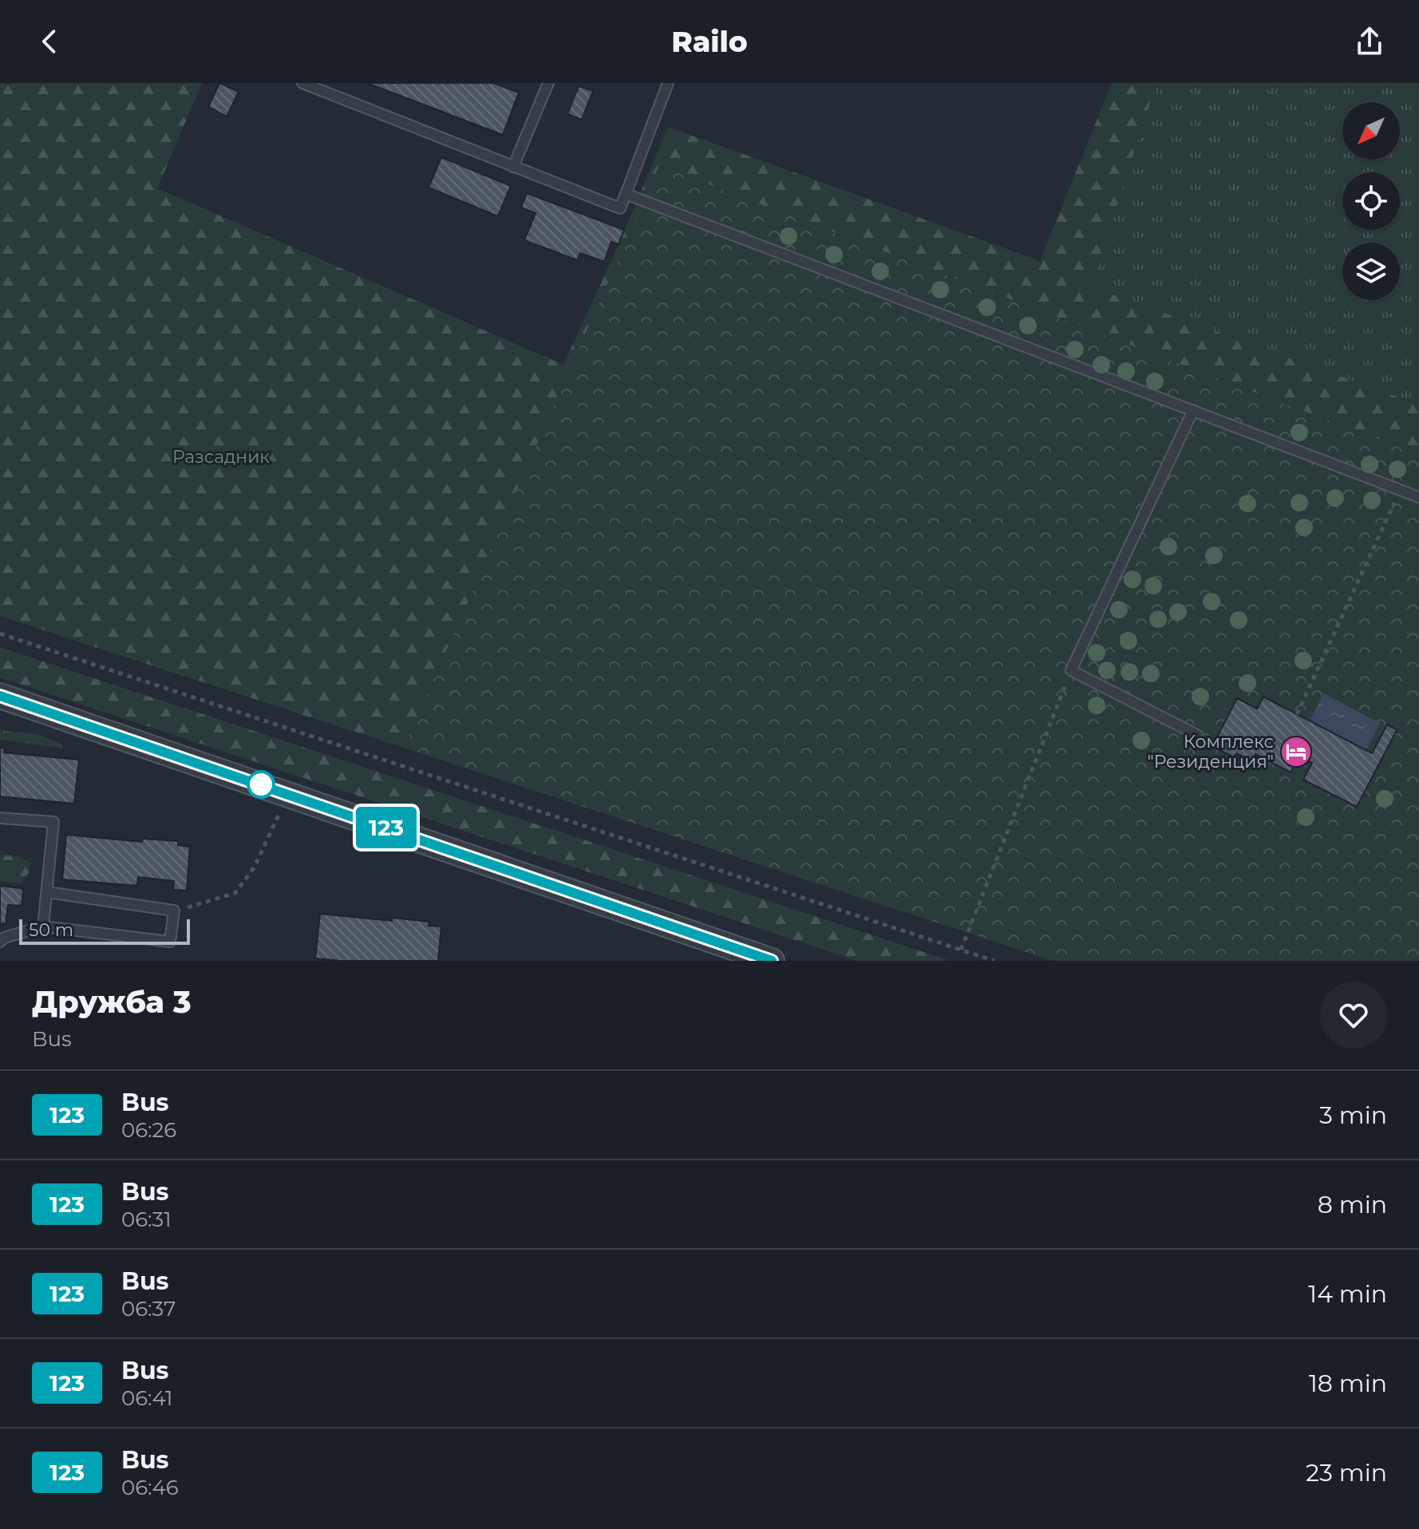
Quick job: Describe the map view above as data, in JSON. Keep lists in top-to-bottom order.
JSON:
{
  "parks": ["Разсадник"],
  "places": {
    "hotel": ["Комплекс \"Резиденция\""]
  },
  "lines": ["bus line 123"],
  "scale_bar": "50 m",
  "north": "bottom left",
  "page": {
    "header": "Railo",
    "on_map": "123",
    "scale": "50 m",
    "heading": ["Дружба 3", "Bus"],
    "list": [
      {
        "mark": "123",
        "name": "Bus",
        "note": "06:26",
        "value": "3 min"
      },
      {
        "mark": "123",
        "name": "Bus",
        "note": "06:31",
        "value": "8 min"
      },
      {
        "mark": "123",
        "name": "Bus",
        "note": "06:37",
        "value": "14 min"
      },
      {
        "mark": "123",
        "name": "Bus",
        "note": "06:41",
        "value": "18 min"
      },
      {
        "mark": "123",
        "name": "Bus",
        "note": "06:46",
        "value": "23 min"
      }
    ]
  }
}
